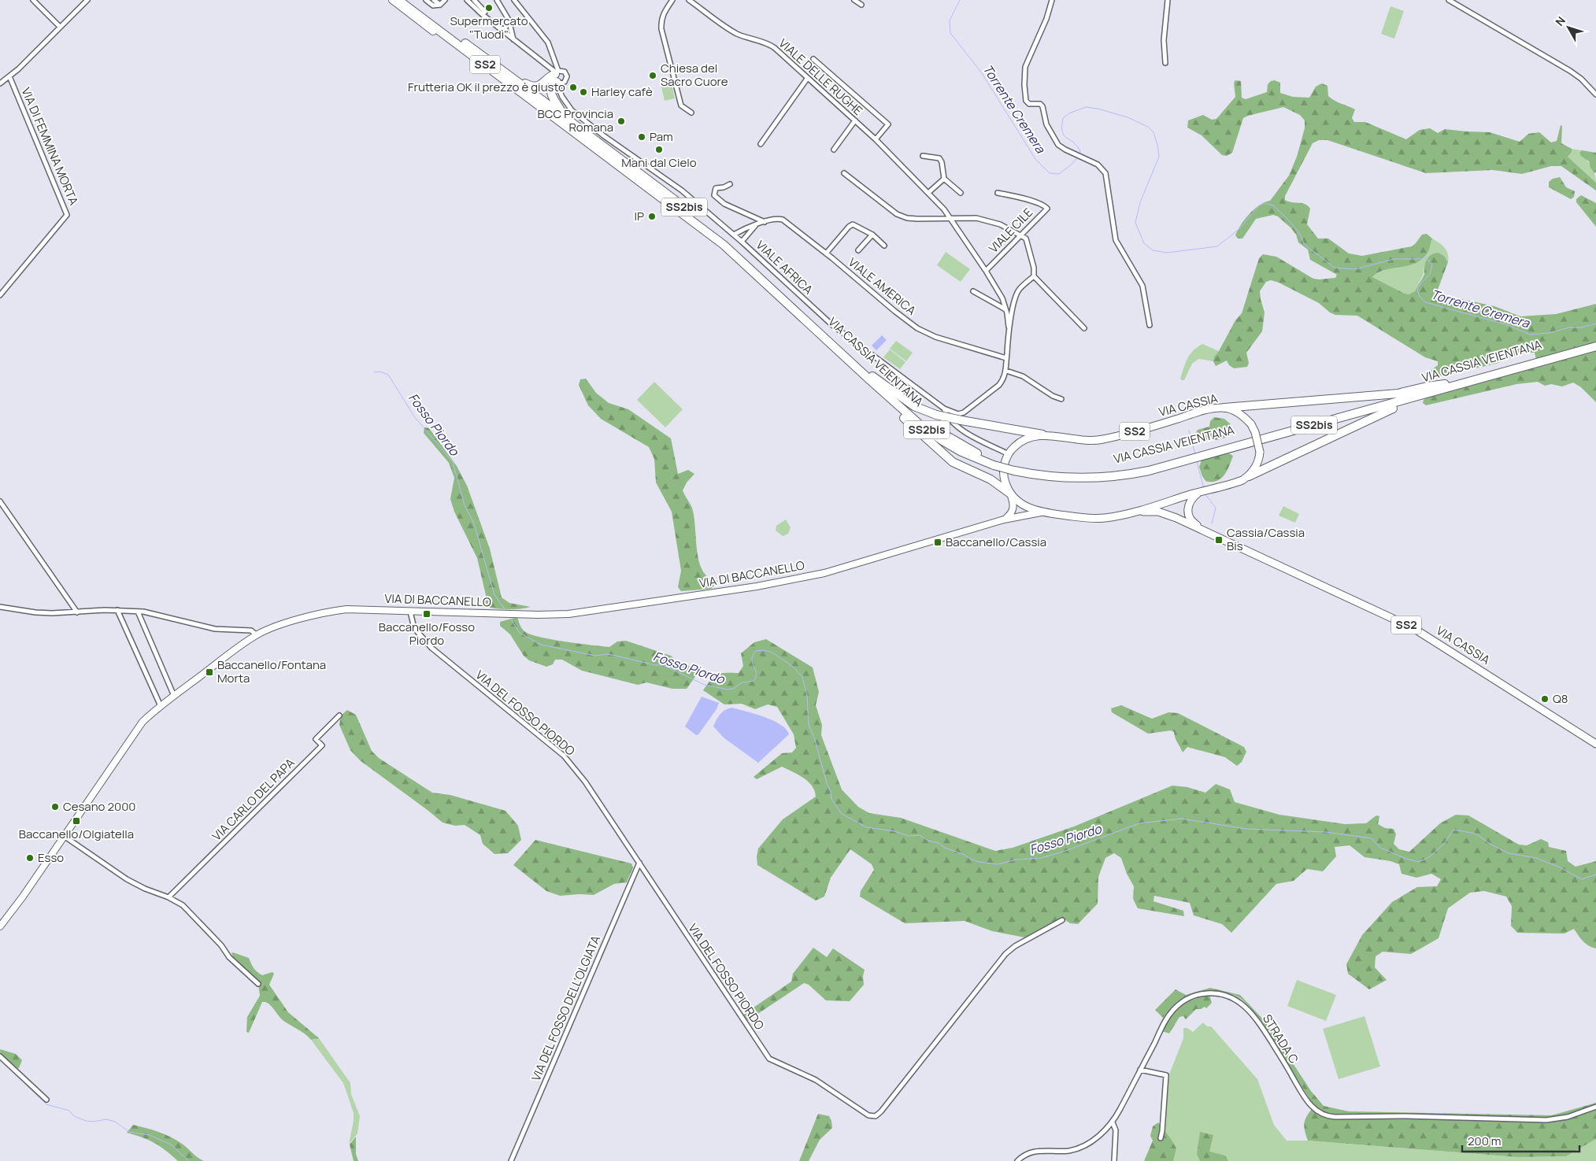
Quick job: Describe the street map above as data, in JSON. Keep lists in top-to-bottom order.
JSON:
{
  "streets": {
    "highway": ["SS2", "SS2bis", "VIA CASSIA VEIENTANA"],
    "main road": ["VIA CASSIA"],
    "street": [
      "VIALE DELLE RUGHE",
      "VIA DI FEMMINA MORTA",
      "VIALE CILE",
      "VIALE AFRICA",
      "VIALE AMERICA",
      "VIA DI BACCANELLO",
      "VIA DEL FOSSO PIORDO",
      "VIA CARLO DEL PAPA",
      "VIA DEL FOSSO DELL'OLGIATA",
      "STRADA C"
    ]
  },
  "crossings": [
    ["SS2", "VIA CASSIA VEIENTANA"],
    ["SS2", "VIA CASSIA"],
    ["VIALE DELLE RUGHE", "VIALE CILE"],
    ["VIALE AFRICA", "VIALE AMERICA"],
    ["VIALE AFRICA", "VIA CASSIA"],
    ["VIA CASSIA", "VIA DI BACCANELLO"],
    ["VIA DI BACCANELLO", "VIA DEL FOSSO PIORDO"],
    ["VIA DEL FOSSO PIORDO", "VIA DEL FOSSO DELL'OLGIATA"]
  ],
  "water": ["Torrente Cremera", "Fosso Piordo"],
  "places": {
    "other": [
      "Supermercato \"Tuodì\"",
      "Chiesa del Sacro Cuore",
      "Frutteria OK il prezzo è giusto",
      "Harley cafè",
      "BCC Provincia Romana",
      "Pam",
      "Mani dal Cielo",
      "IP",
      "Q8",
      "Cesano 2000",
      "Esso"
    ],
    "transit": [
      "Cassia/Cassia Bis",
      "Baccanello/Cassia",
      "Baccanello/Fosso Piordo",
      "Baccanello/Fontana Morta",
      "Baccanello/Olgiatella"
    ]
  },
  "scale_bar": "200 m",
  "north": "top left"
}
